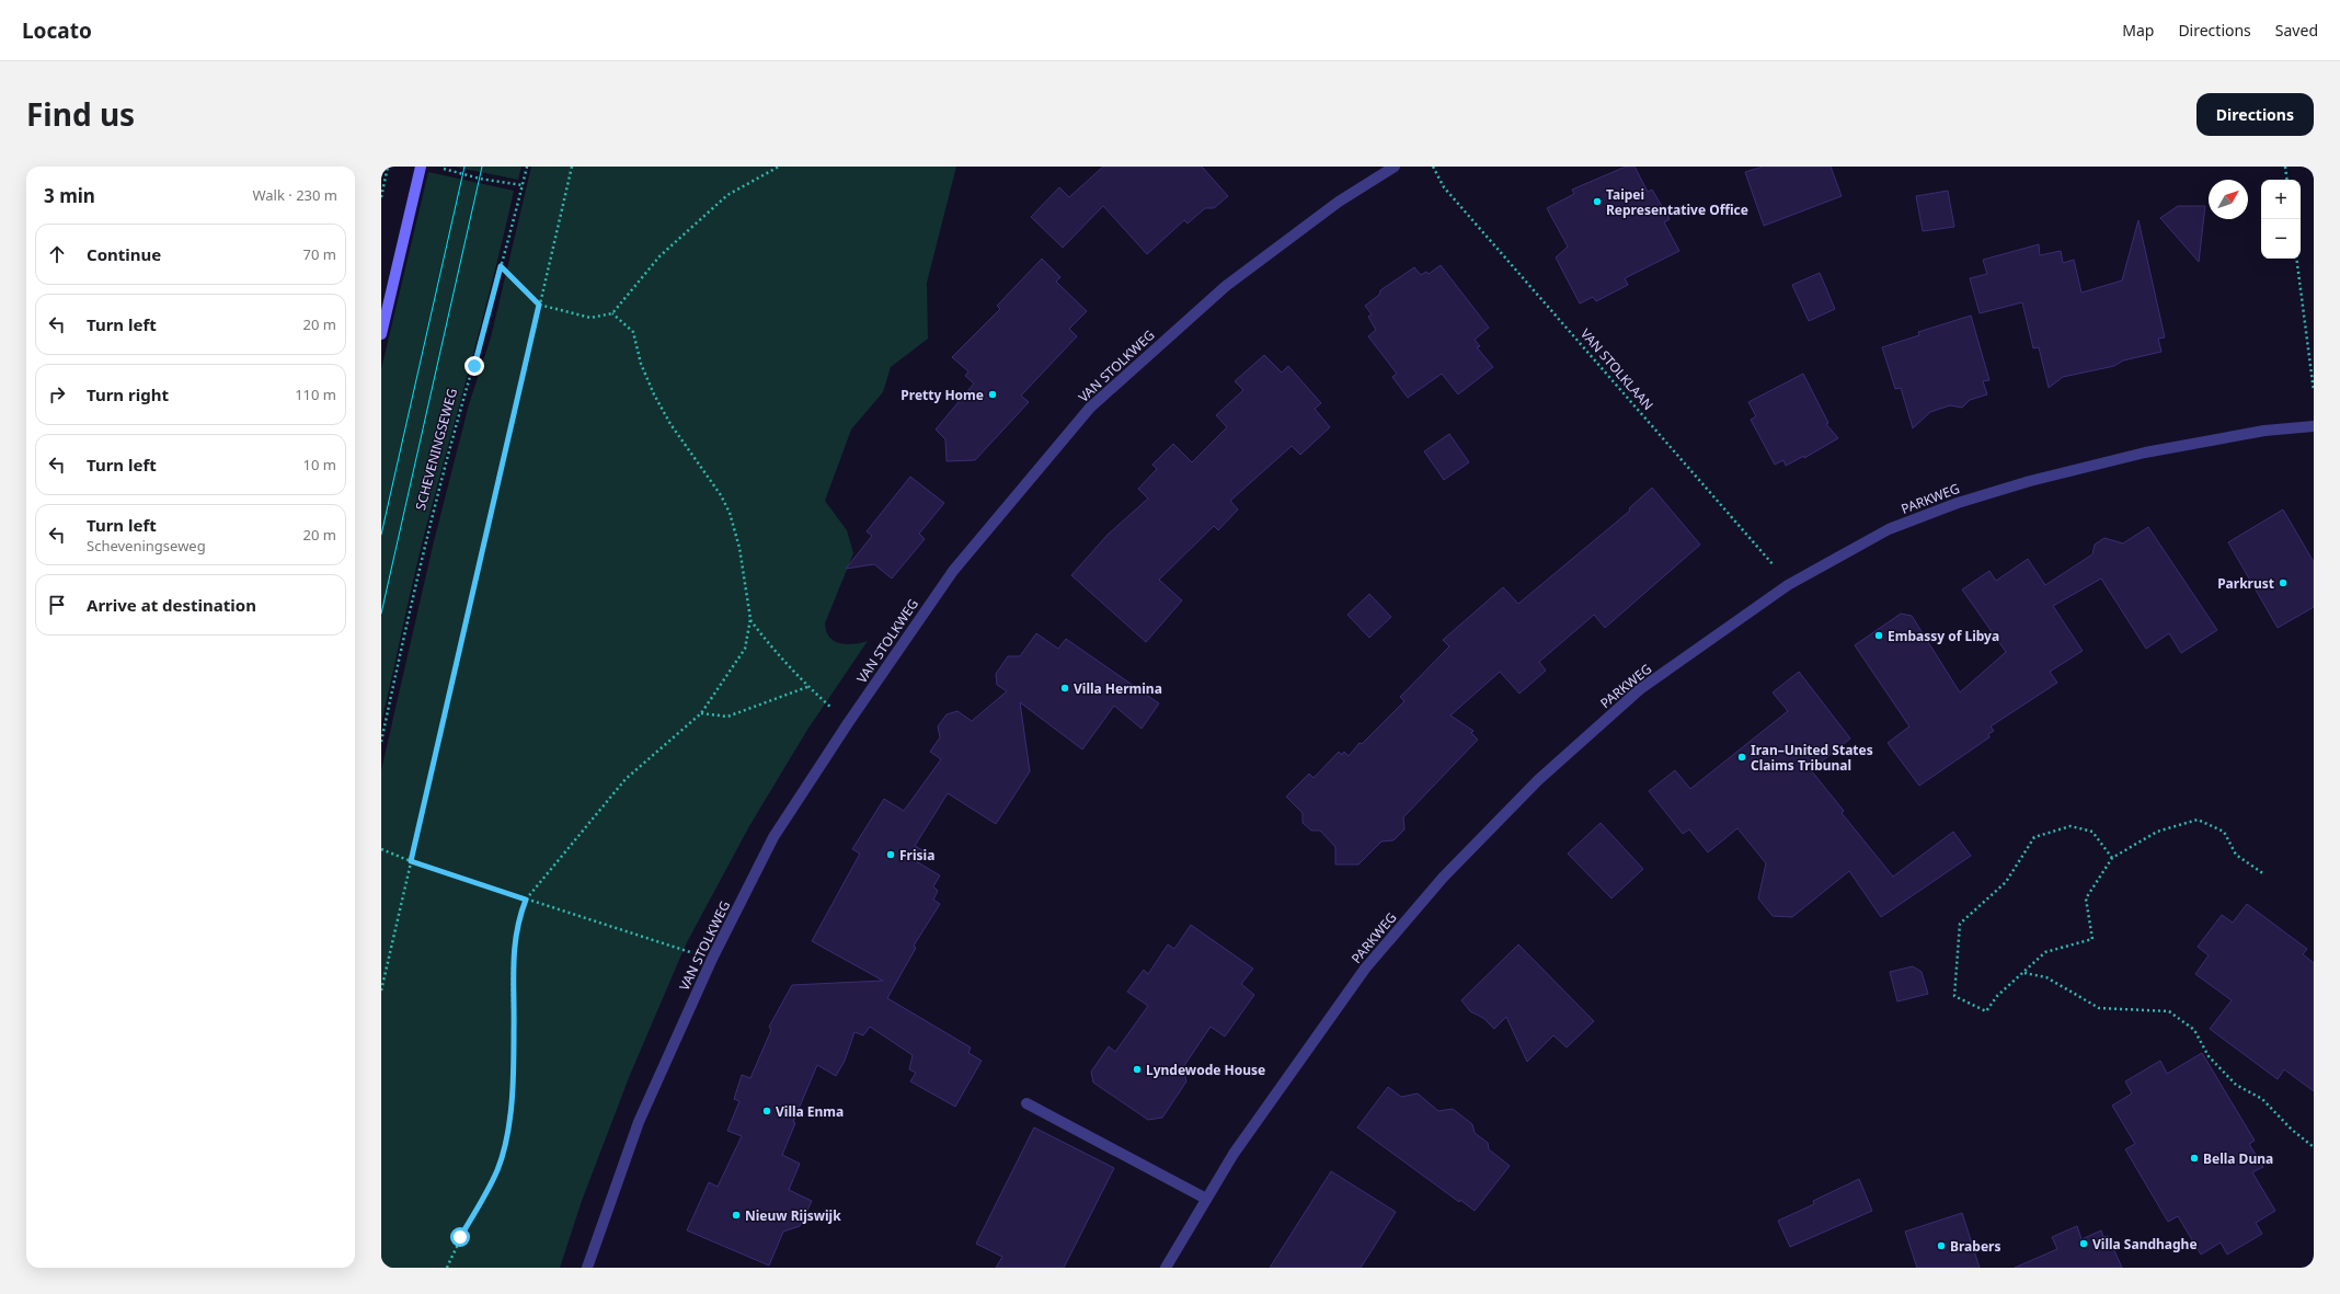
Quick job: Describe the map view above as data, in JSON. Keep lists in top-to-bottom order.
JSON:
{
  "streets": {
    "street": ["VAN STOLKWEG", "PARKWEG"],
    "path": ["VAN STOLKLAAN", "SCHEVENINGSEWEG"]
  },
  "crossings": [
    ["VAN STOLKLAAN", "PARKWEG"]
  ],
  "places": [
    "Taipei Representative Office",
    "Pretty Home",
    "Parkrust",
    "Embassy of Libya",
    "Villa Hermina",
    "Iran–United States Claims Tribunal",
    "Frisia",
    "Lyndewode House",
    "Villa Enma",
    "Bella Duna",
    "Nieuw Rijswijk",
    "Villa Sandhaghe",
    "Brabers"
  ],
  "north": "top right",
  "page": {
    "header": "Locato",
    "nav": ["Map", "Directions", "Saved"],
    "title": "Find us",
    "buttons": "Directions",
    "heading": ["3 min", "Walk · 230 m"],
    "map_buttons": ["+", "−"],
    "list": [
      ["Continue", "70 m"],
      ["Turn left", "20 m"],
      ["Turn right", "110 m"],
      ["Turn left", "10 m"],
      ["Turn left", "Scheveningseweg", "20 m"],
      "Arrive at destination"
    ]
  }
}
